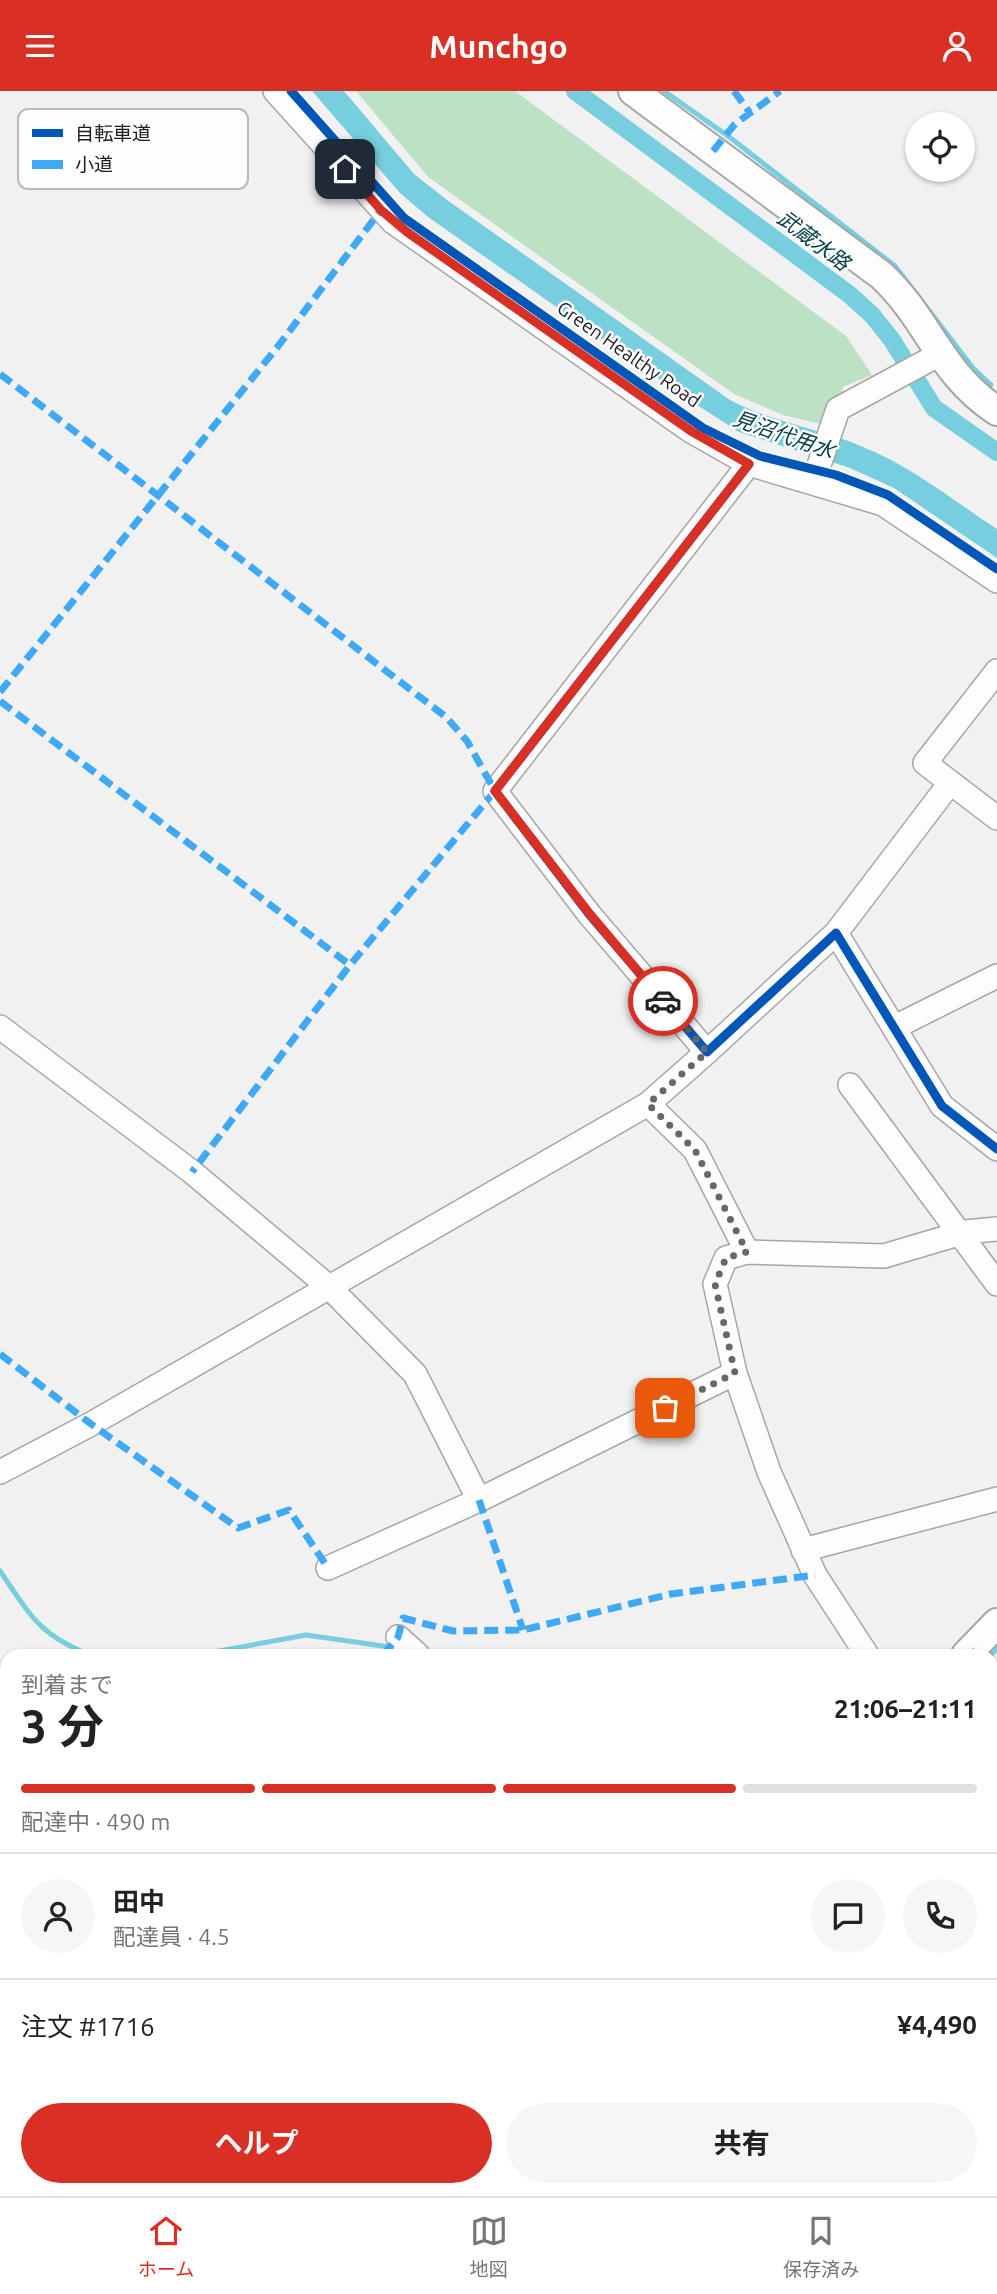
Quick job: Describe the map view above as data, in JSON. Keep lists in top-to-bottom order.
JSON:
{
  "streets": {
    "cycle path": ["Green Healthy Road"]
  },
  "water": ["武蔵水路", "見沼代用水"],
  "legend": ["自転車道", "小道"],
  "page": {
    "header": "Munchgo",
    "heading": ["3 分", "到着まで", "21:06–21:11"],
    "panel": [
      "田中",
      "配達員 · 4.5",
      "注文 #1716",
      "¥4,490"
    ],
    "bar": "配達中 · 490 m",
    "buttons": ["ヘルプ", "共有"],
    "tabs": ["ホーム", "地図", "保存済み"]
  }
}
